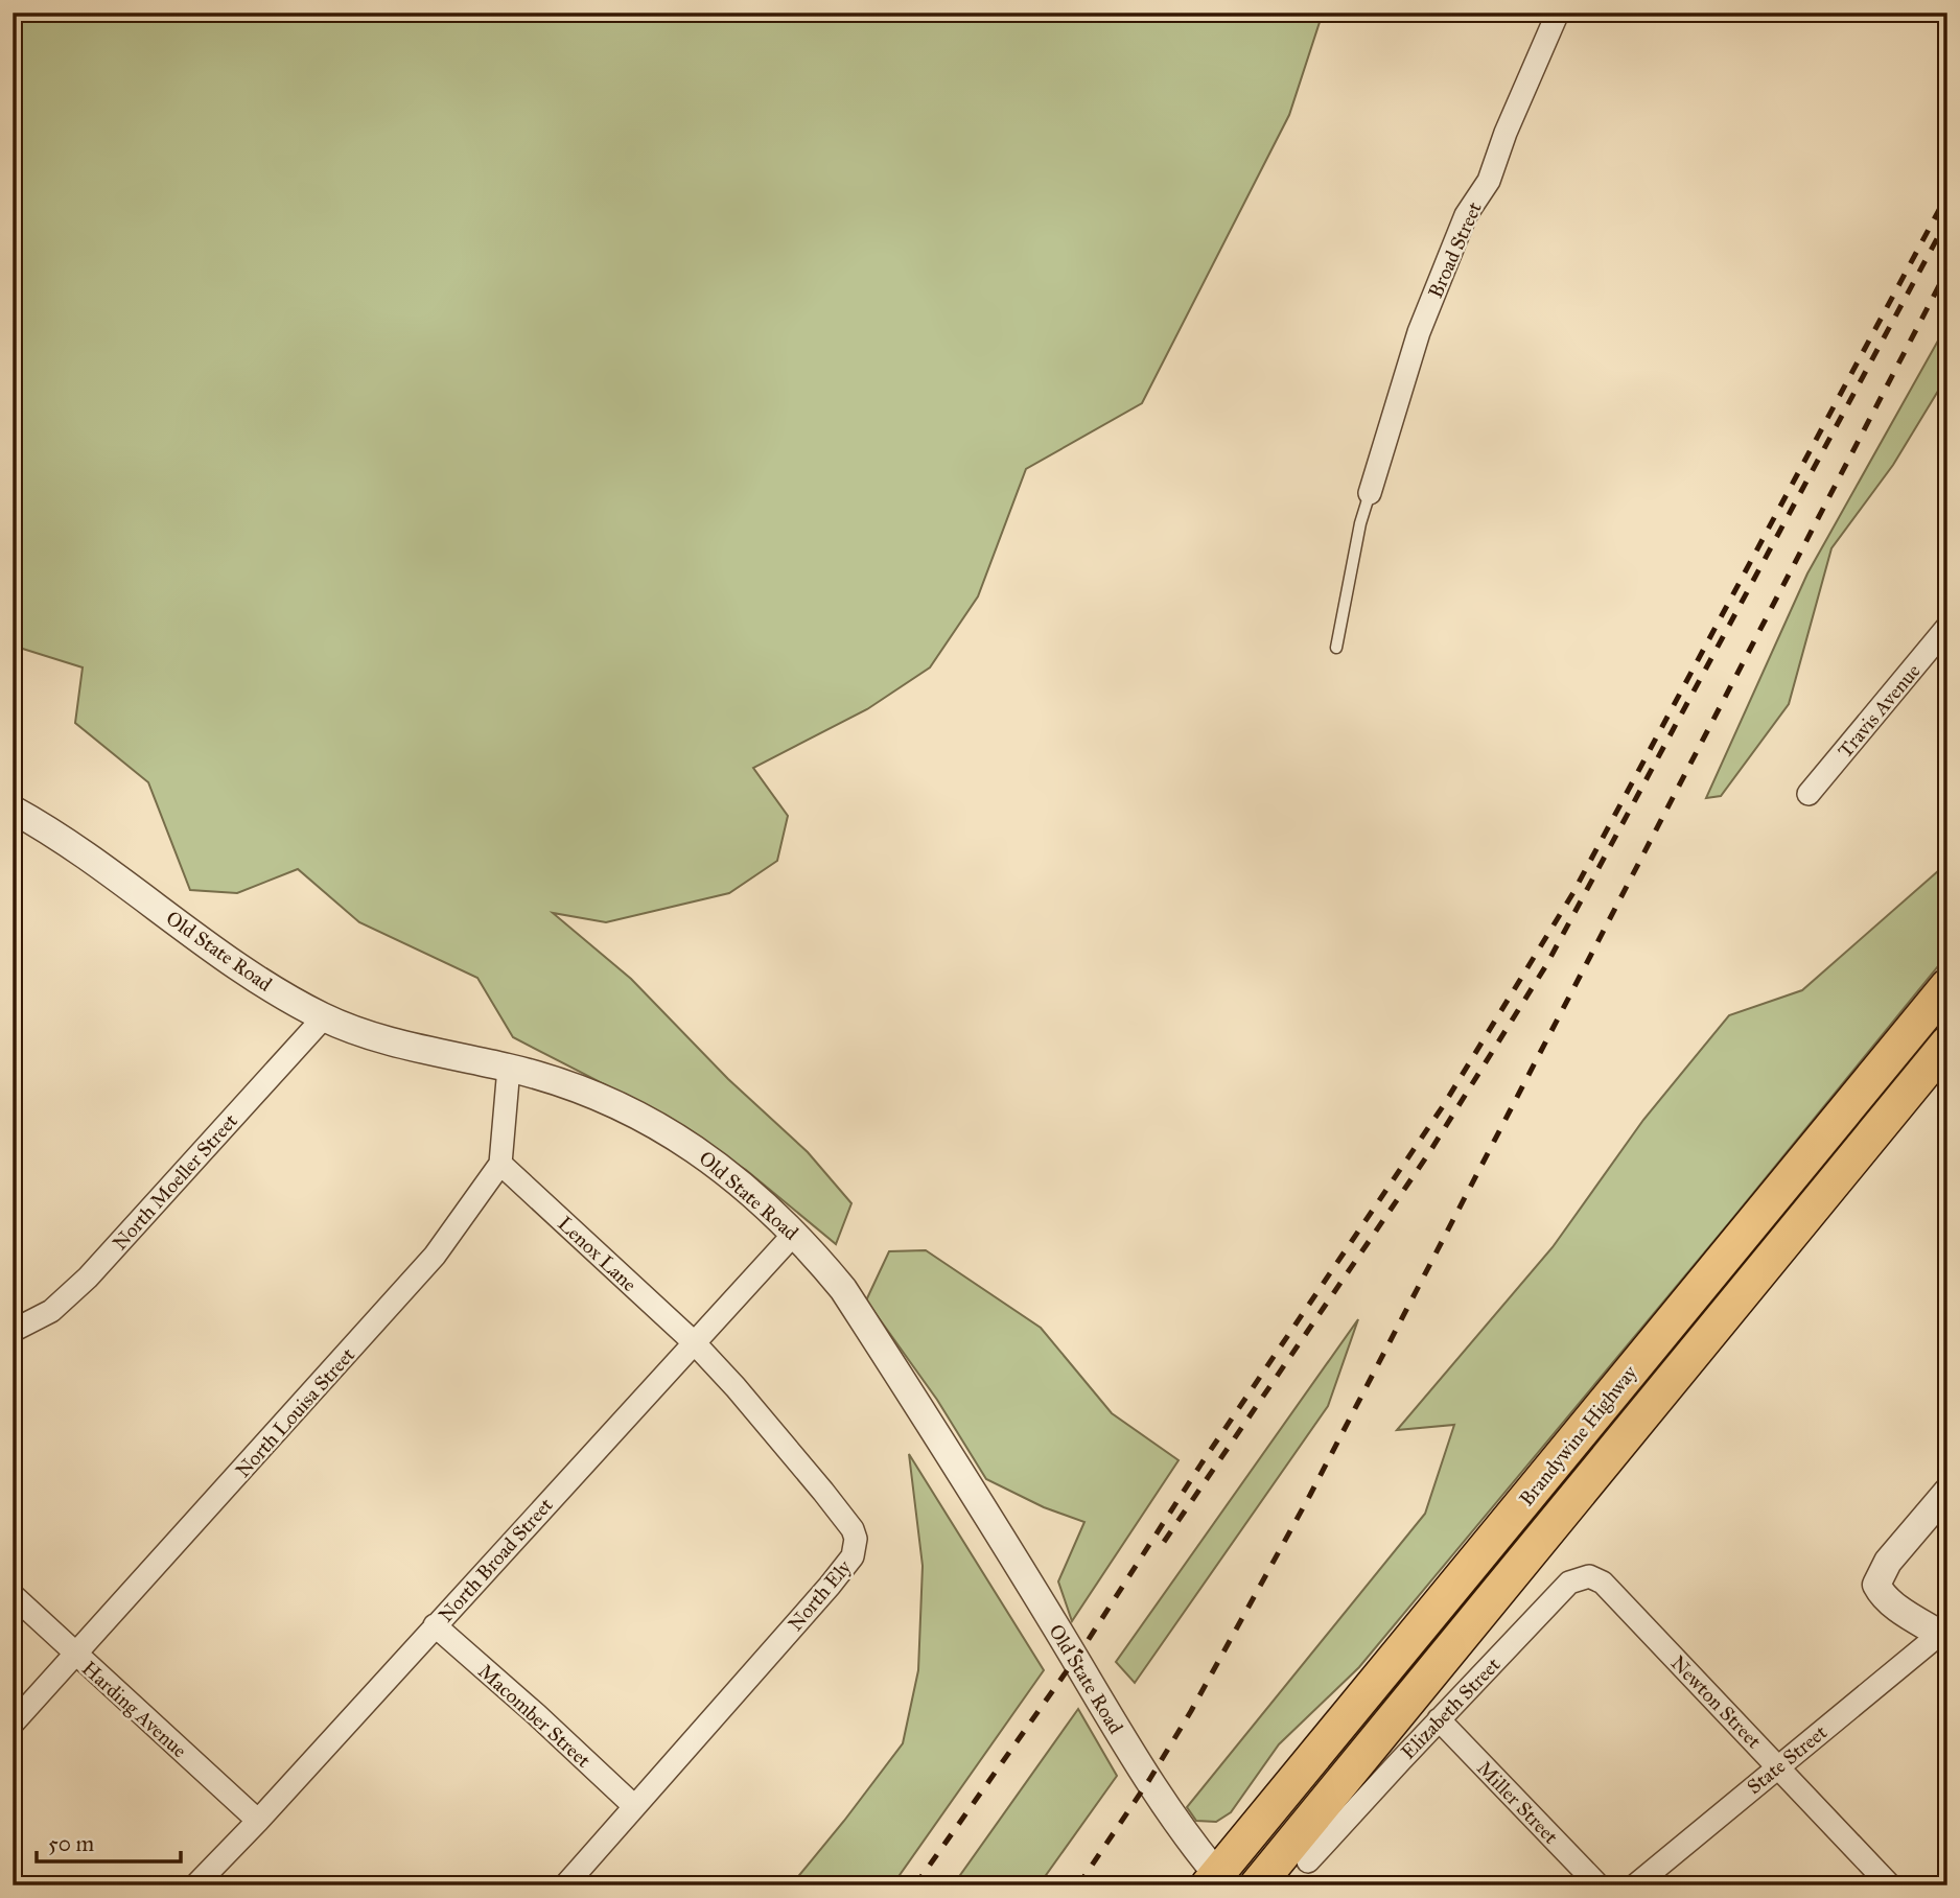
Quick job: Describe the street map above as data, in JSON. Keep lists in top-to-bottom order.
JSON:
{
  "streets": {
    "main road": ["Brandywine Highway"],
    "street": [
      "Broad Street",
      "Travis Avenue",
      "Old State Road",
      "North Moeller Street",
      "Lenox Lane",
      "North Louisa Street",
      "North Broad Street",
      "North Ely",
      "Newton Street",
      "Elizabeth Street",
      "Harding Avenue",
      "Macomber Street",
      "State Street",
      "Miller Street"
    ]
  },
  "crossings": [
    ["Old State Road", "North Moeller Street"],
    ["Old State Road", "Brandywine Highway"],
    ["Old State Road", "North Broad Street"],
    ["Lenox Lane", "North Louisa Street"],
    ["Lenox Lane", "North Broad Street"],
    ["Lenox Lane", "North Ely"],
    ["North Louisa Street", "Harding Avenue"],
    ["North Broad Street", "North Ely"],
    ["North Broad Street", "Harding Avenue"],
    ["North Broad Street", "Macomber Street"],
    ["North Ely", "Macomber Street"],
    ["Newton Street", "Elizabeth Street"],
    ["Newton Street", "State Street"],
    ["Elizabeth Street", "Miller Street"]
  ],
  "scale_bar": "50 m"
}
